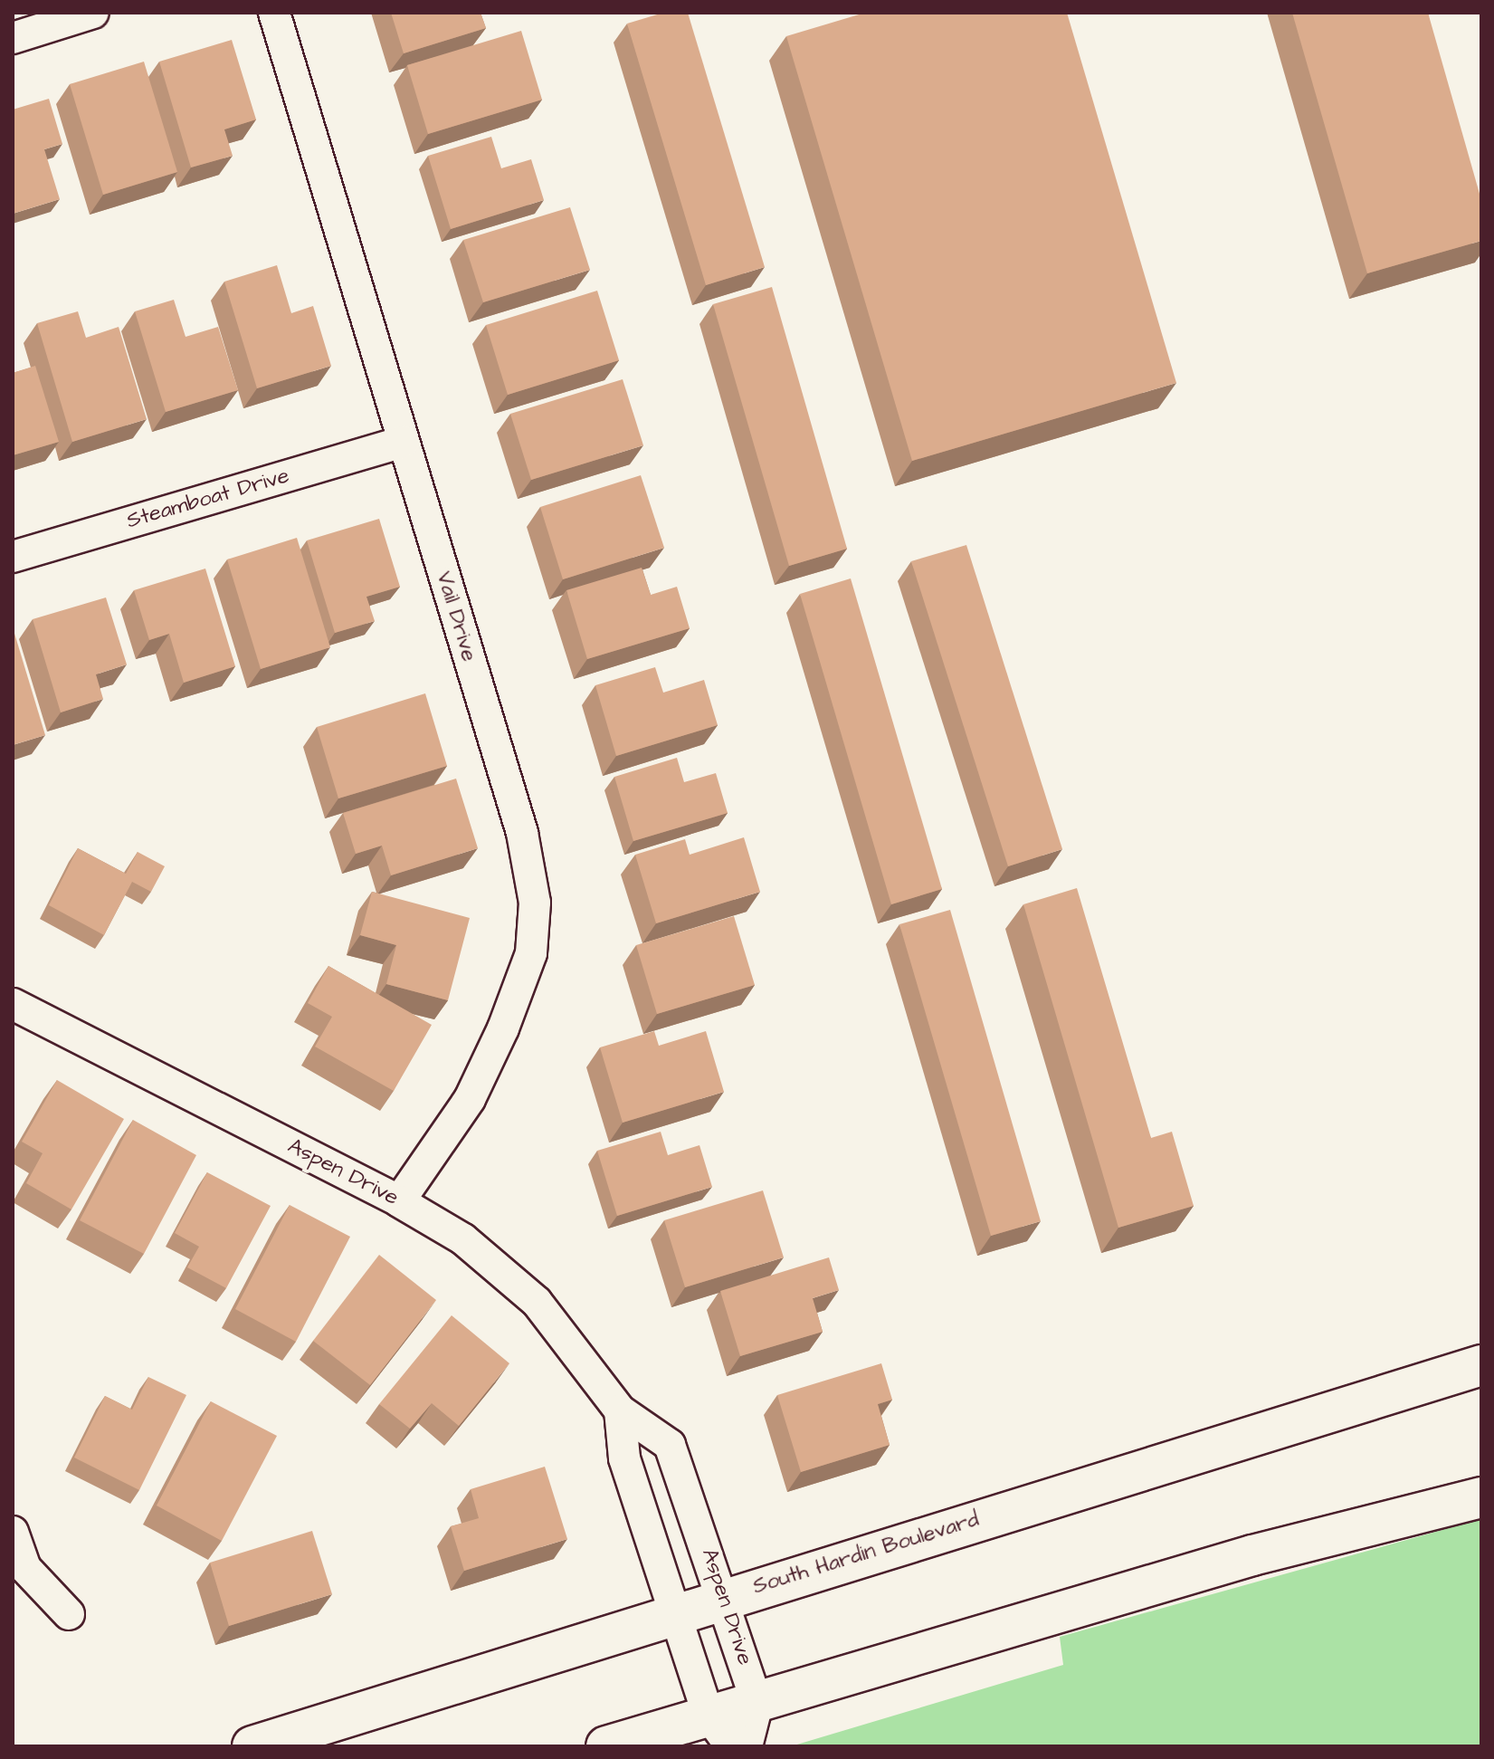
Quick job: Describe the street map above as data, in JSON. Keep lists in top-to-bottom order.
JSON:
{
  "streets": {
    "main road": ["South Hardin Boulevard"],
    "street": ["Steamboat Drive", "Vail Drive", "Aspen Drive"]
  },
  "crossings": [
    ["Steamboat Drive", "Vail Drive"],
    ["Vail Drive", "Aspen Drive"],
    ["Aspen Drive", "South Hardin Boulevard"]
  ]
}
